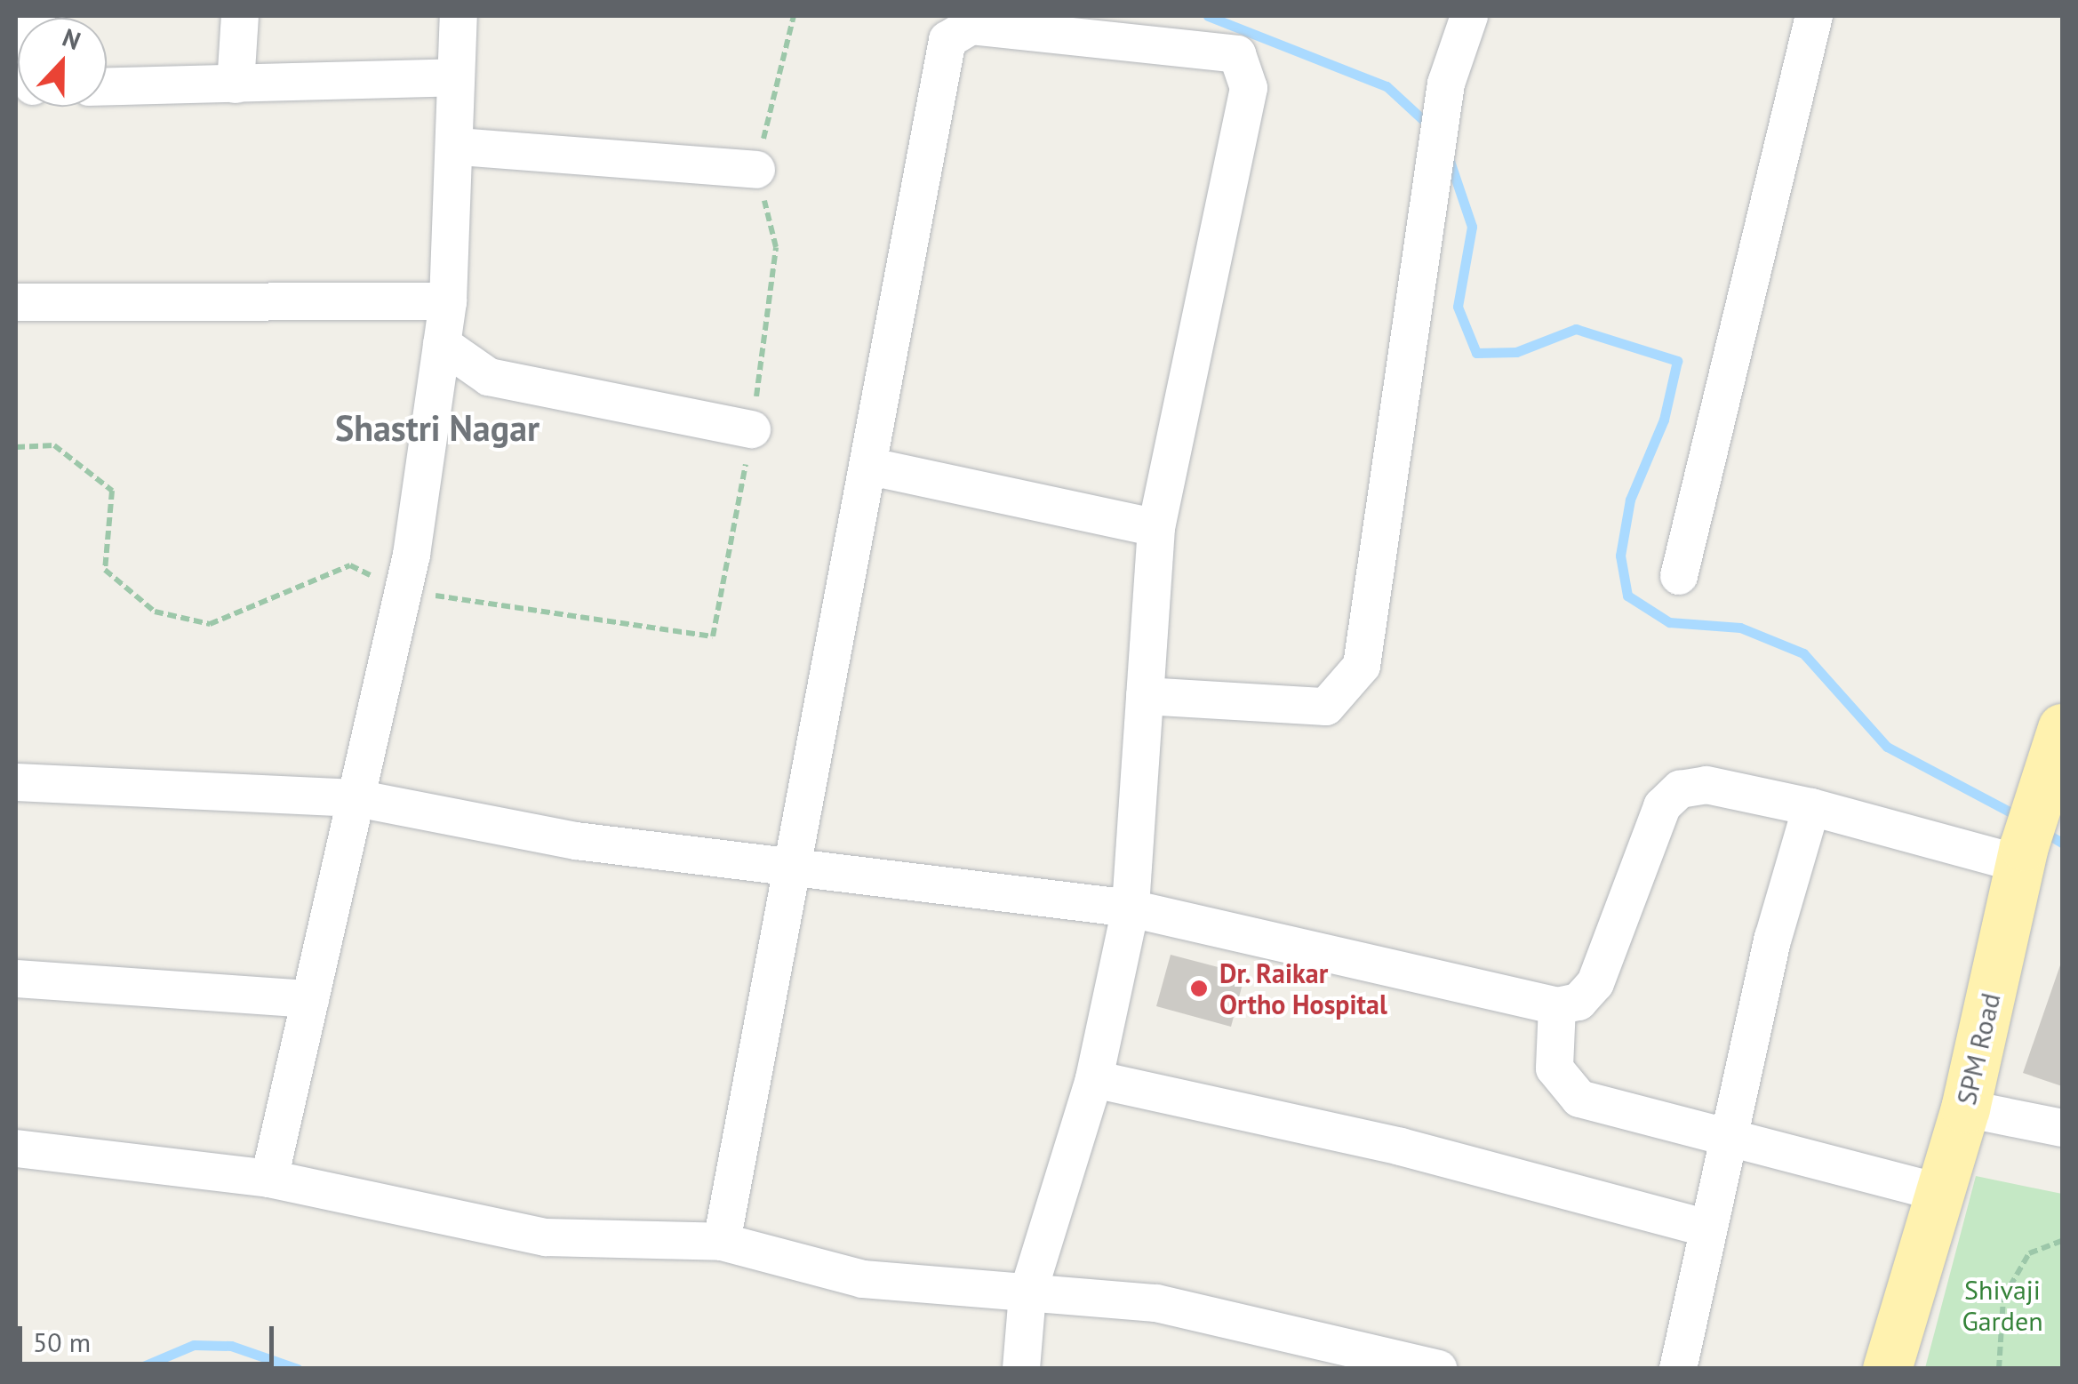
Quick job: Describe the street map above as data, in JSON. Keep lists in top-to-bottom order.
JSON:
{
  "streets": {
    "main road": ["SPM Road"]
  },
  "districts": ["Shastri Nagar"],
  "parks": ["Shivaji Garden"],
  "places": ["Dr. Raikar Ortho Hospital"],
  "scale_bar": "50 m",
  "north": "top"
}
